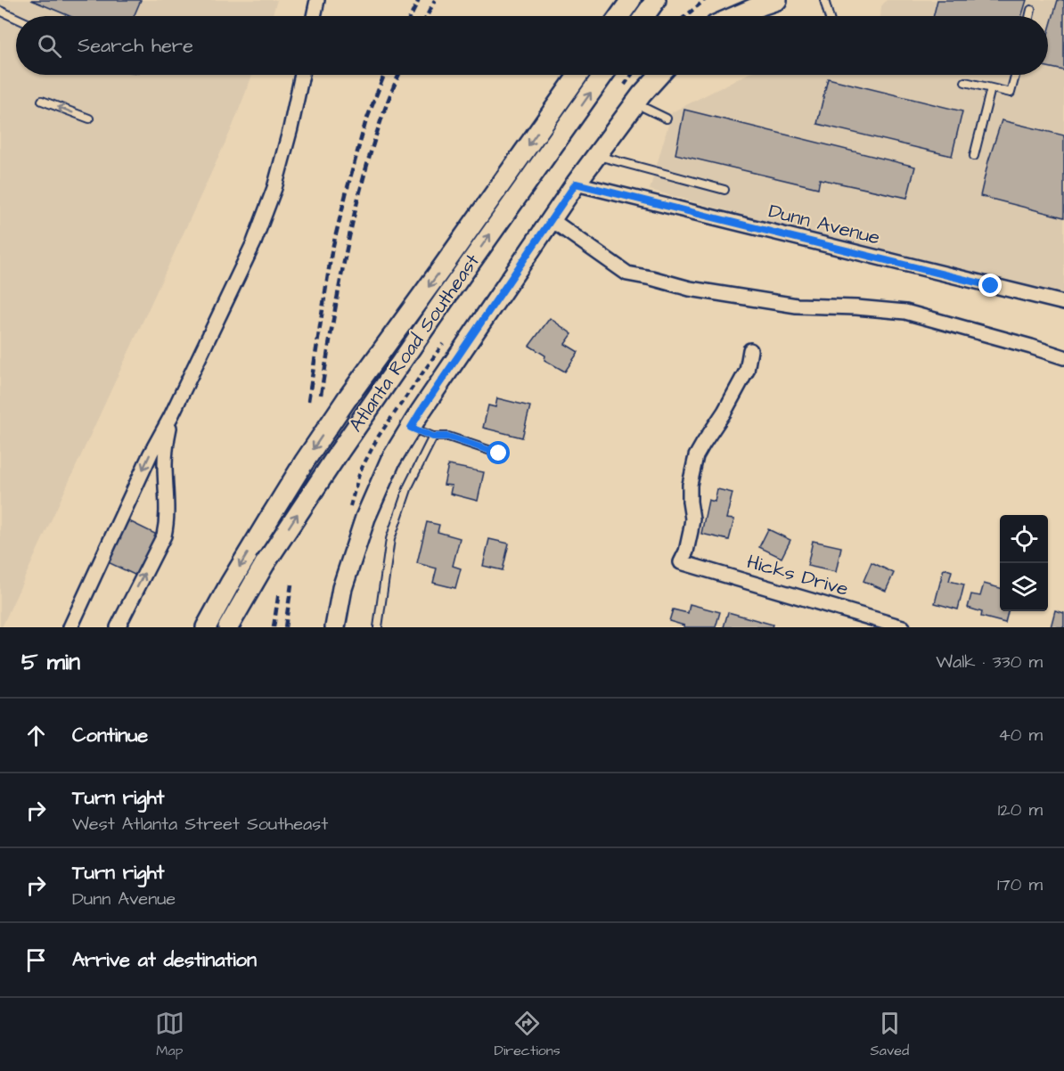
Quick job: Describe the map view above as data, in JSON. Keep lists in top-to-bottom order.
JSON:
{
  "streets": {
    "main road": ["Atlanta Road Southeast"],
    "street": ["Dunn Avenue", "Hicks Drive"]
  },
  "page": {
    "search": "Search here",
    "heading": ["5 min", "Walk · 330 m"],
    "list": [
      ["Continue", "40 m"],
      ["Turn right", "West Atlanta Street Southeast", "120 m"],
      ["Turn right", "Dunn Avenue", "170 m"],
      "Arrive at destination"
    ],
    "nav": ["Map", "Directions", "Saved"]
  }
}
